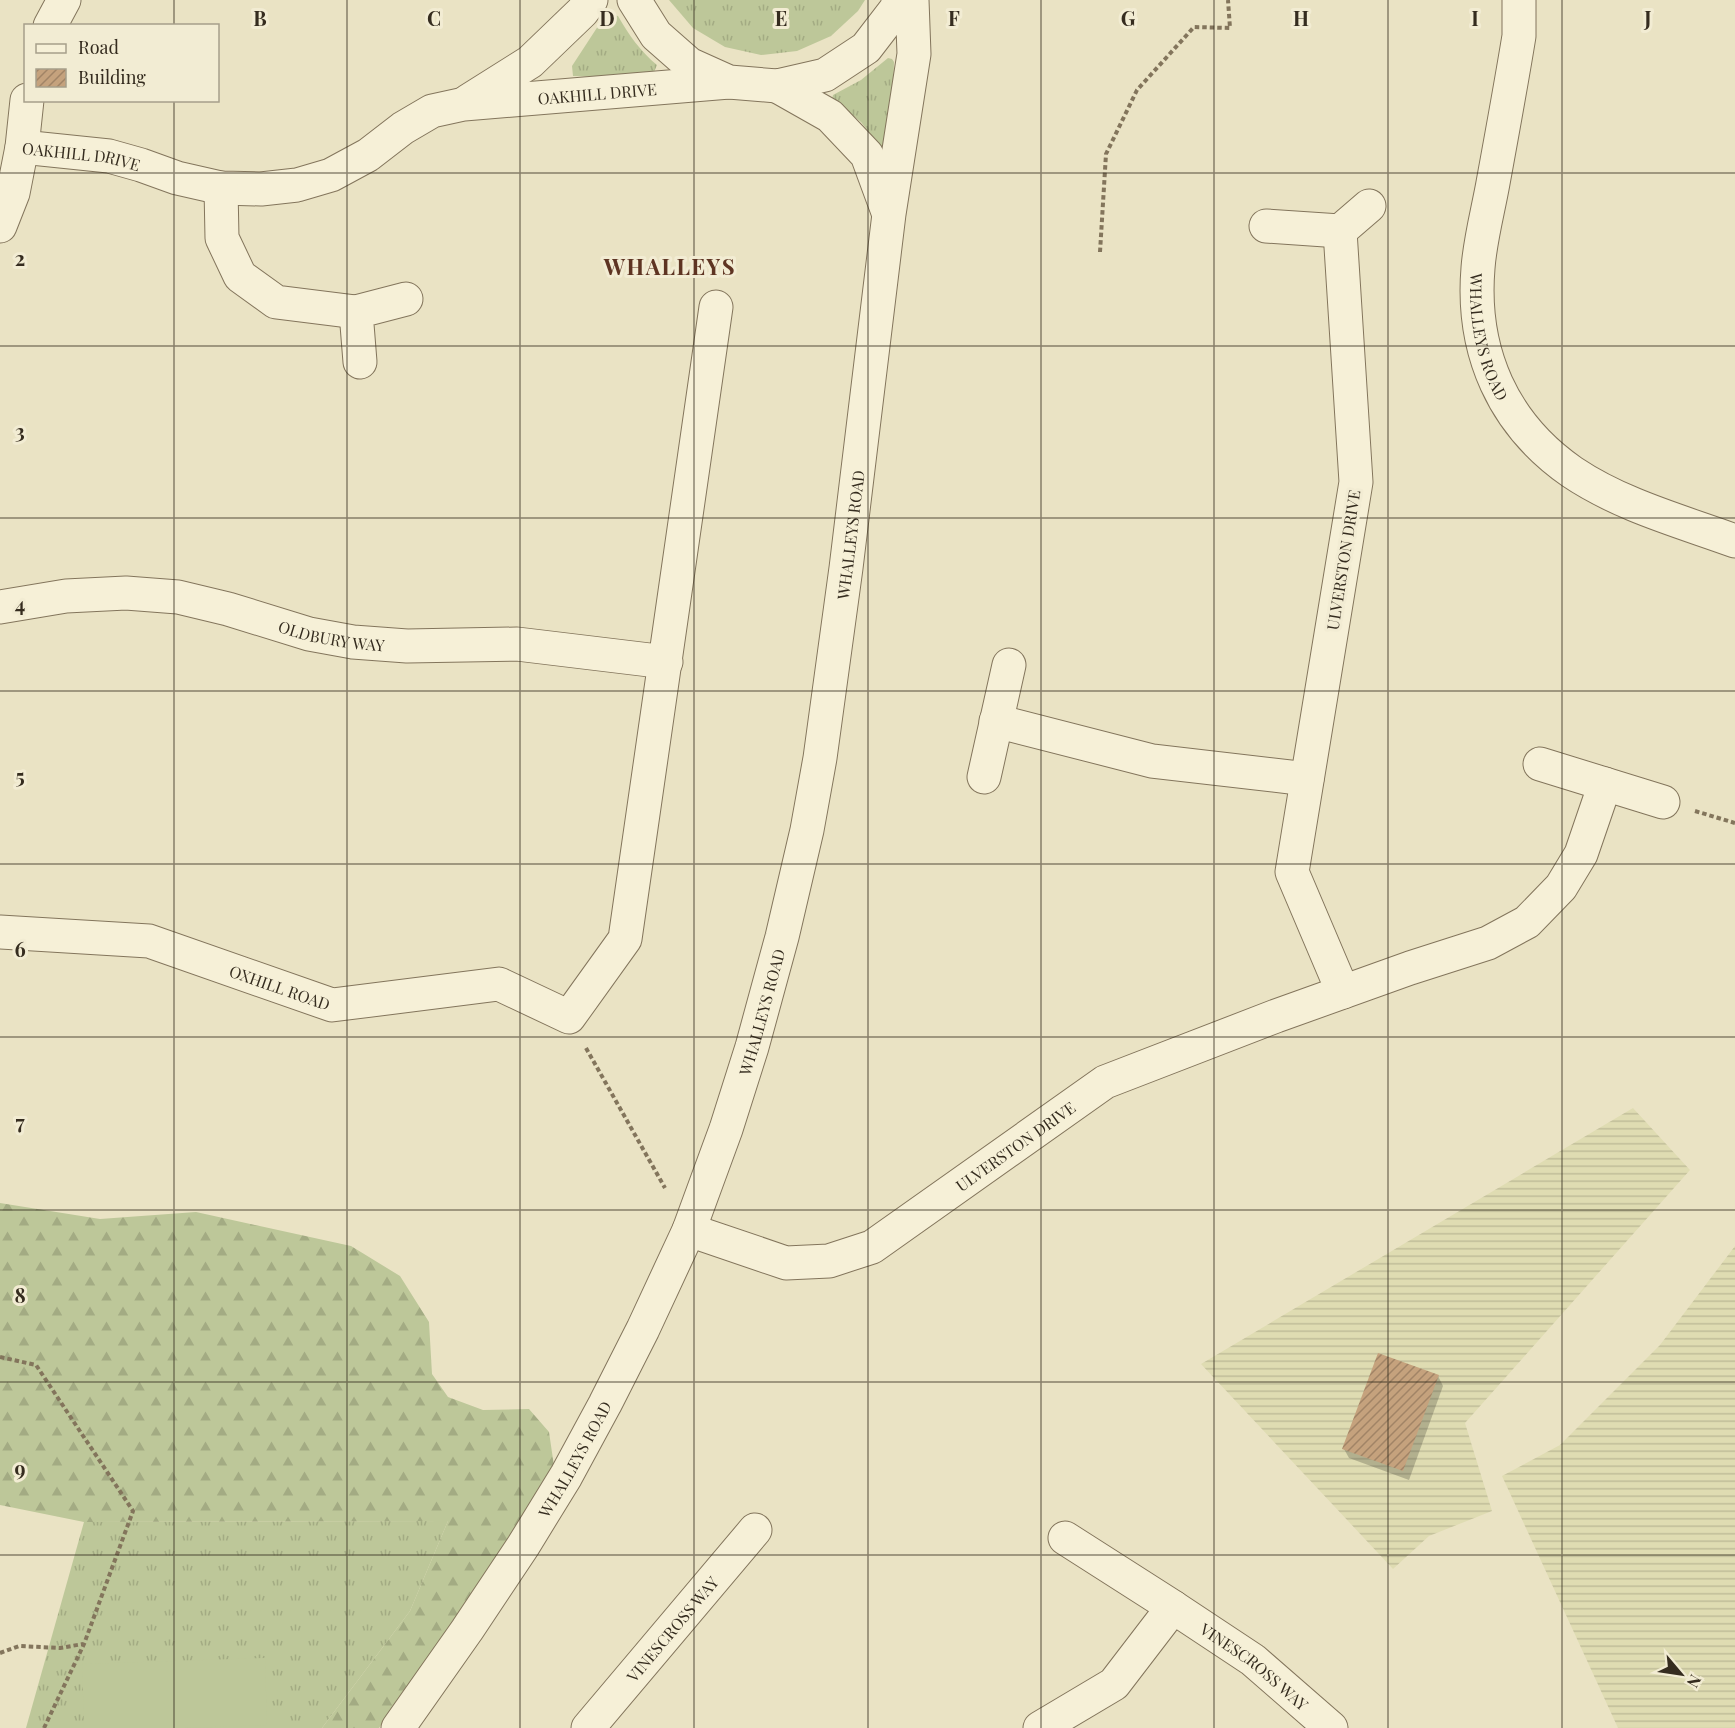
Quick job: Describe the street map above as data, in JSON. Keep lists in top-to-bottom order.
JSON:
{
  "streets": {
    "street": [
      "OAKHILL DRIVE",
      "WHALLEYS ROAD",
      "ULVERSTON DRIVE",
      "OLDBURY WAY",
      "OXHILL ROAD",
      "VINESCROSS WAY"
    ]
  },
  "crossings": [
    ["WHALLEYS ROAD", "ULVERSTON DRIVE"]
  ],
  "districts": ["WHALLEYS"],
  "legend": ["Road", "Building"],
  "north": "bottom right",
  "grid": {
    "columns": [
      "B",
      "C",
      "D",
      "E",
      "F",
      "G",
      "H",
      "I",
      "J"
    ],
    "rows": [
      "2",
      "3",
      "4",
      "5",
      "6",
      "7",
      "8",
      "9"
    ]
  }
}
